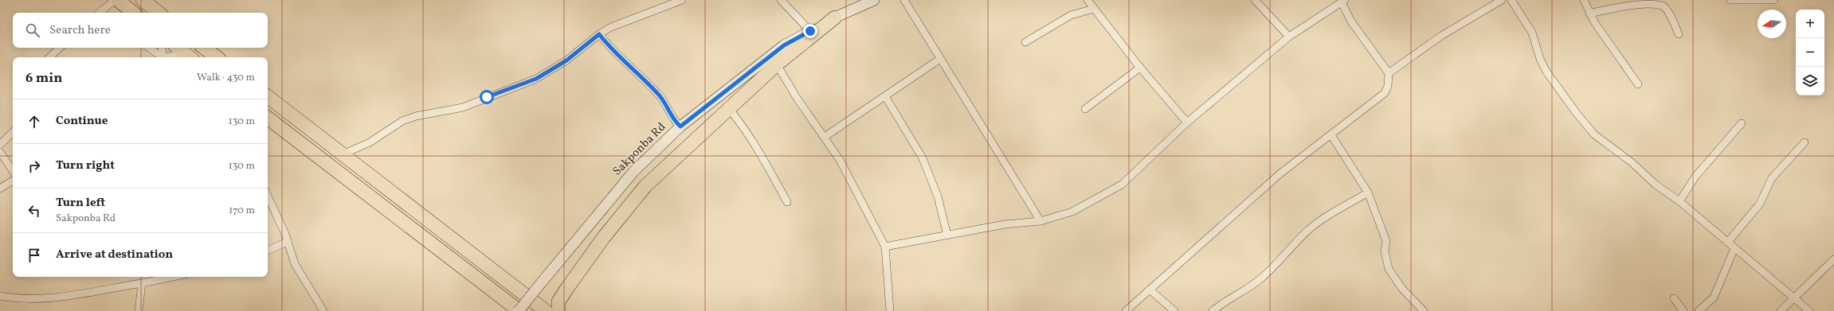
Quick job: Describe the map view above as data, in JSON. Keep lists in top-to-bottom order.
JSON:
{
  "streets": {
    "main road": ["Sakponba Rd"]
  },
  "north": "left",
  "page": {
    "map_buttons": ["+", "−"],
    "search": "Search here",
    "heading": ["6 min", "Walk · 430 m"],
    "list": [
      ["Continue", "130 m"],
      ["Turn right", "130 m"],
      ["Turn left", "Sakponba Rd", "170 m"],
      "Arrive at destination"
    ]
  }
}
